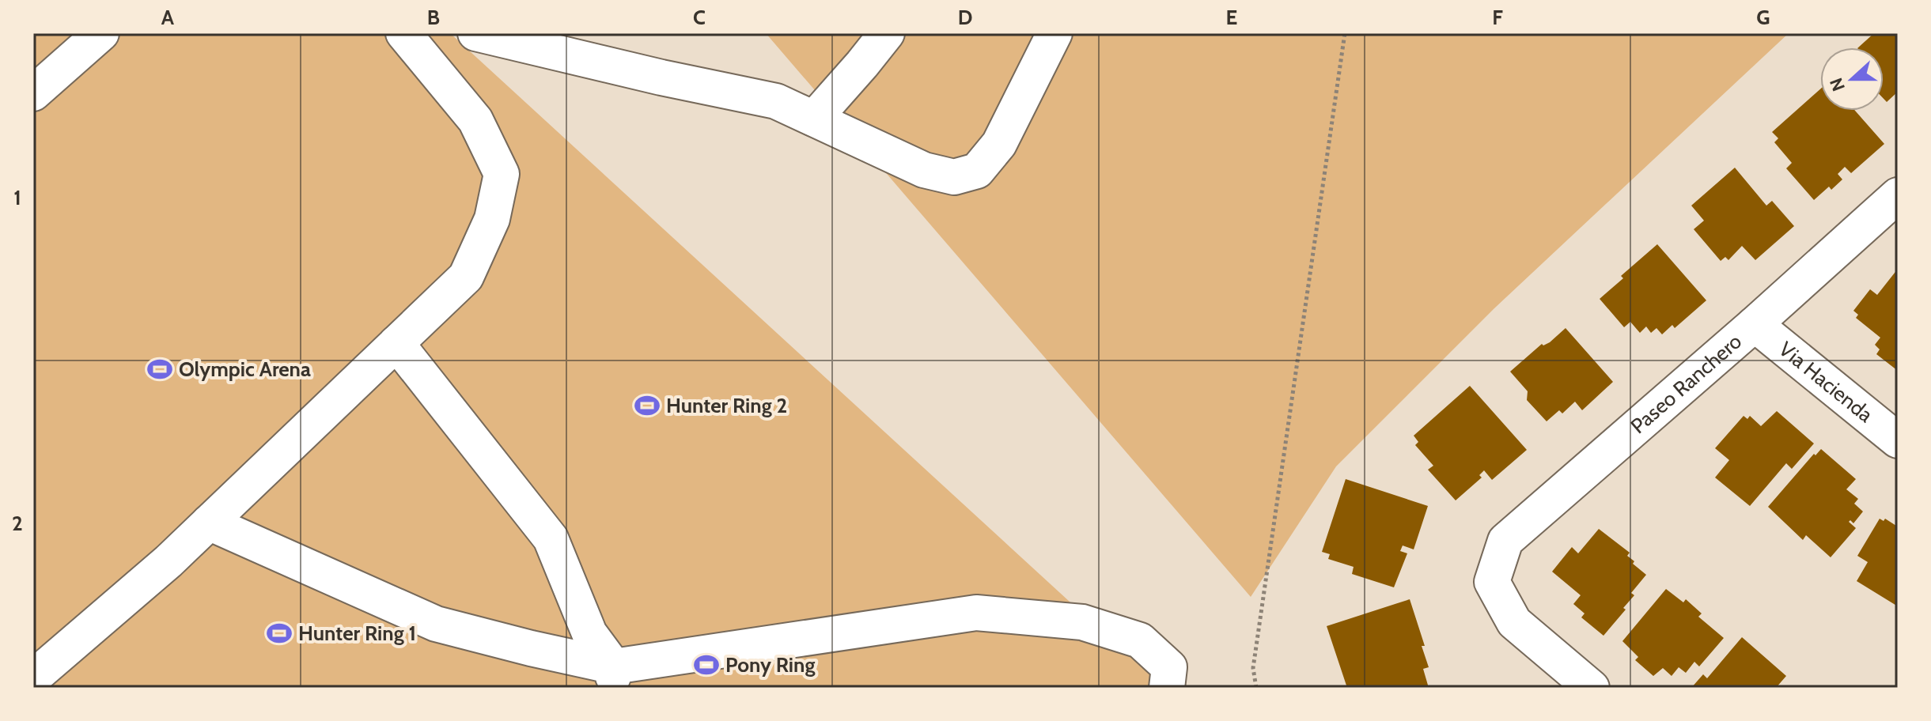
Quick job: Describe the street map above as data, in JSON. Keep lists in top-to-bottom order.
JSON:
{
  "streets": {
    "street": ["Via Hacienda", "Paseo Ranchero"]
  },
  "crossings": [
    ["Via Hacienda", "Paseo Ranchero"]
  ],
  "places": {
    "sports": [
      "Olympic Arena",
      "Hunter Ring 2",
      "Hunter Ring 1",
      "Pony Ring"
    ]
  },
  "north": "left",
  "grid": {
    "columns": [
      "A",
      "B",
      "C",
      "D",
      "E",
      "F",
      "G"
    ],
    "rows": ["1", "2"]
  }
}
